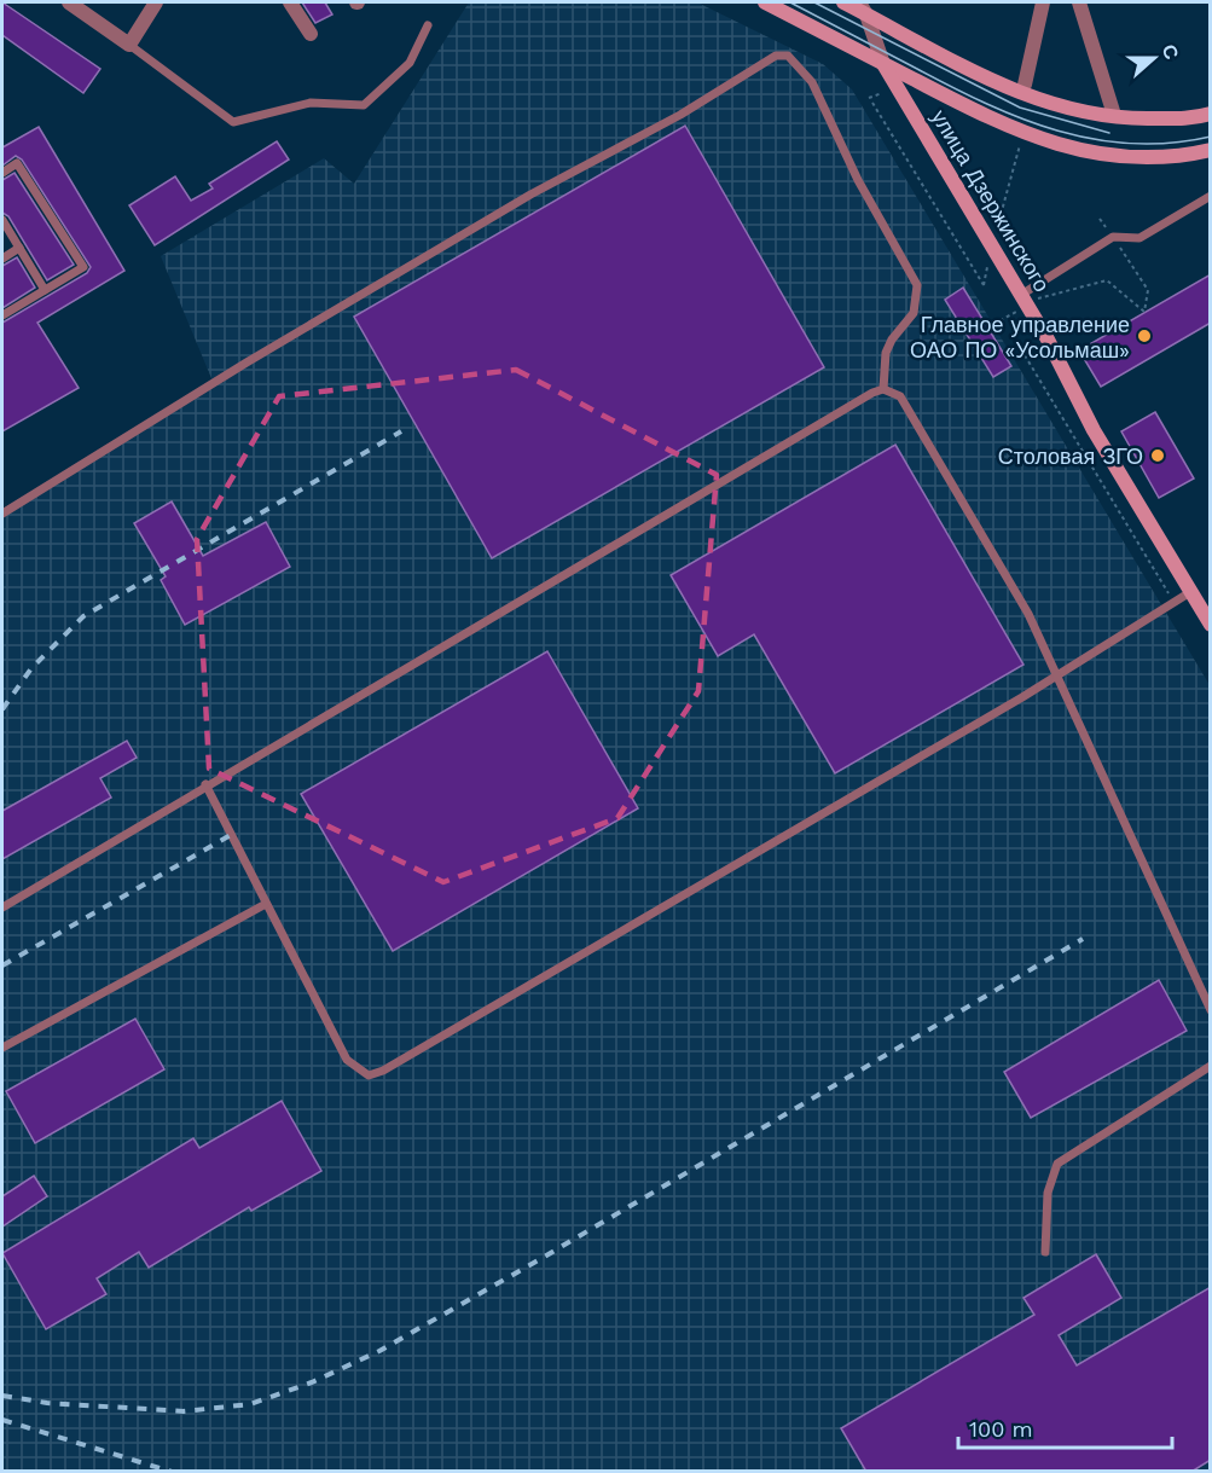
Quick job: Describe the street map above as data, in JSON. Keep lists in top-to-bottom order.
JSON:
{
  "streets": {
    "main road": ["улица Дзержинского"]
  },
  "places": ["Главное управление ОАО ПО «Усольмаш»", "Столовая ЗГО"],
  "scale_bar": "100 m",
  "north": "right"
}
